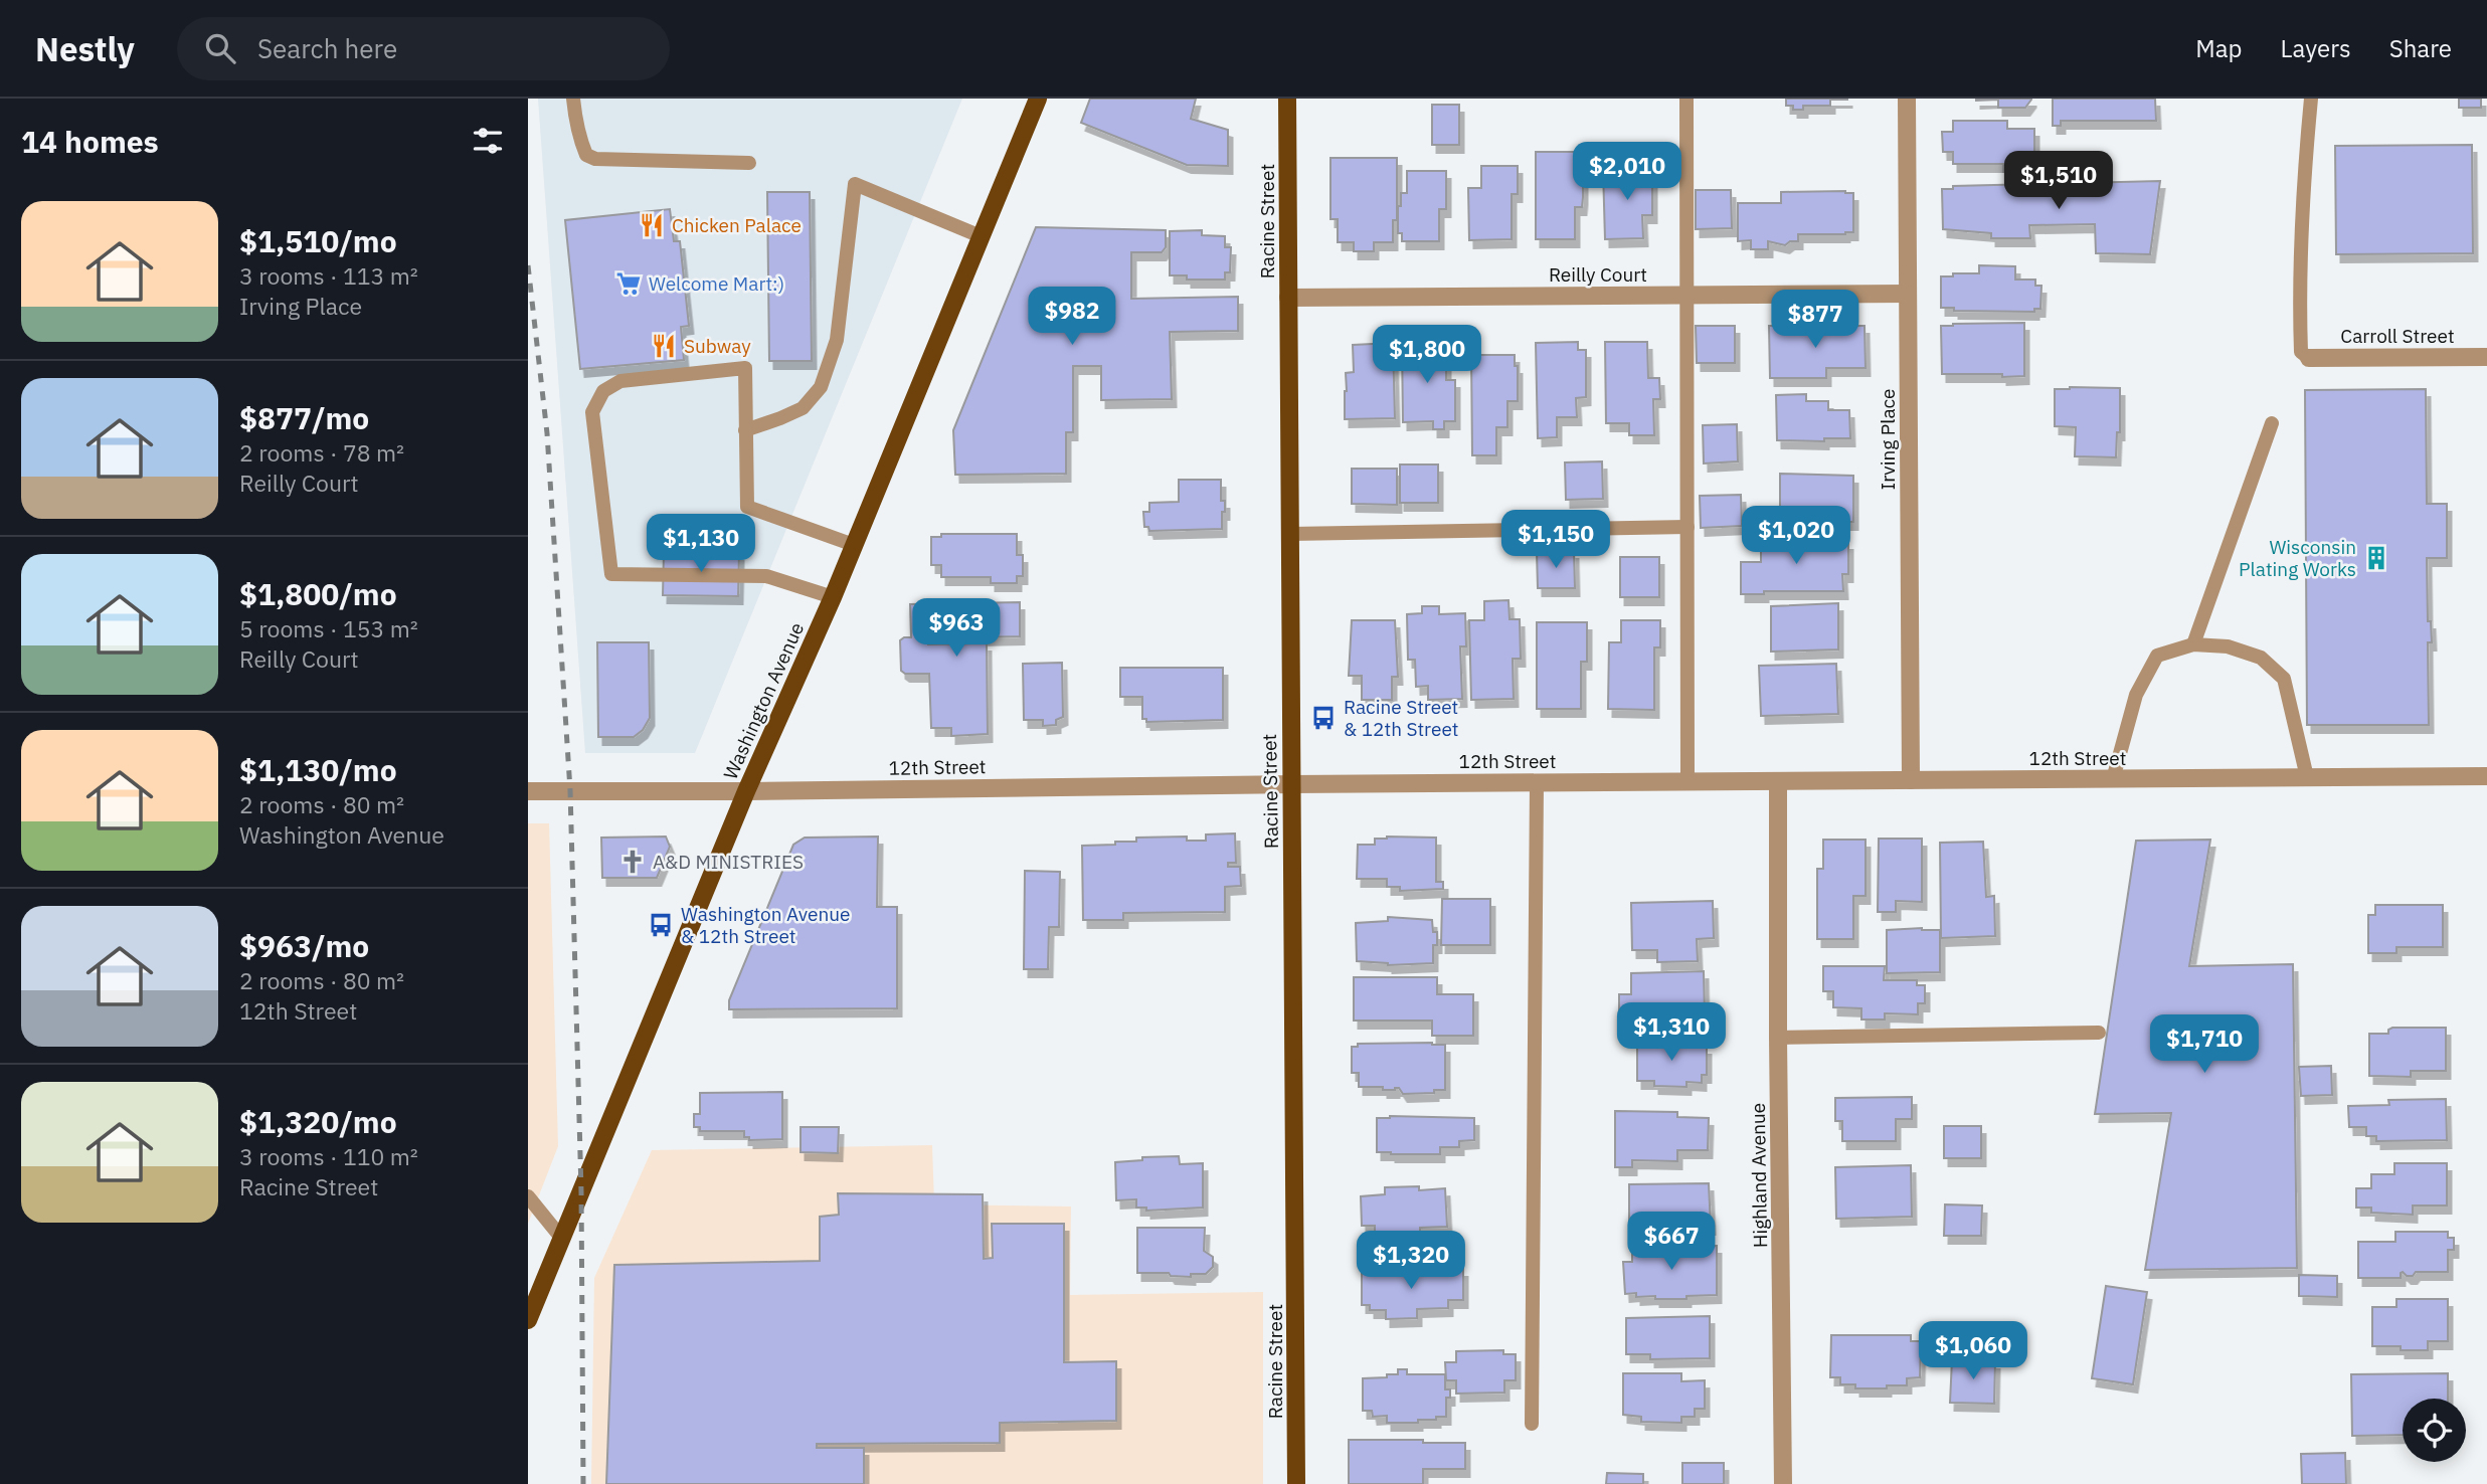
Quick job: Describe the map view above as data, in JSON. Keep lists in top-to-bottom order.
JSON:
{
  "streets": {
    "main road": ["Racine Street", "Washington Avenue"],
    "street": [
      "Reilly Court",
      "Carroll Street",
      "Irving Place",
      "12th Street",
      "Highland Avenue"
    ]
  },
  "crossings": [
    ["Racine Street", "Reilly Court"],
    ["Racine Street", "12th Street"],
    ["Reilly Court", "Irving Place"],
    ["Irving Place", "12th Street"],
    ["Washington Avenue", "12th Street"],
    ["12th Street", "Highland Avenue"]
  ],
  "places": {
    "restaurant": ["Chicken Palace", "Subway"],
    "supermarket": ["Welcome Mart:)"],
    "building": ["Wisconsin Plating Works"],
    "bus stop": ["Racine Street & 12th Street", "Washington Avenue & 12th Street"],
    "church": ["A&D MINISTRIES"]
  },
  "page": {
    "header": "Nestly",
    "search": "Search here",
    "nav": ["Map", "Layers", "Share"],
    "heading": "14 homes",
    "price": [
      "$2,010",
      "$1,510",
      "$982",
      "$877",
      "$1,800",
      "$1,020",
      "$1,150",
      "$1,130",
      "$963",
      "$1,310",
      "$1,710",
      "$667",
      "$1,320",
      "$1,060"
    ],
    "list": [
      {
        "name": "$1,510/mo",
        "note": "3 rooms · 113 m² · Irving Place"
      },
      {
        "name": "$877/mo",
        "note": "2 rooms · 78 m² · Reilly Court"
      },
      {
        "name": "$1,800/mo",
        "note": "5 rooms · 153 m² · Reilly Court"
      },
      {
        "name": "$1,130/mo",
        "note": "2 rooms · 80 m² · Washington Avenue"
      },
      {
        "name": "$963/mo",
        "note": "2 rooms · 80 m² · 12th Street"
      },
      {
        "name": "$1,320/mo",
        "note": "3 rooms · 110 m² · Racine Street"
      }
    ]
  }
}
